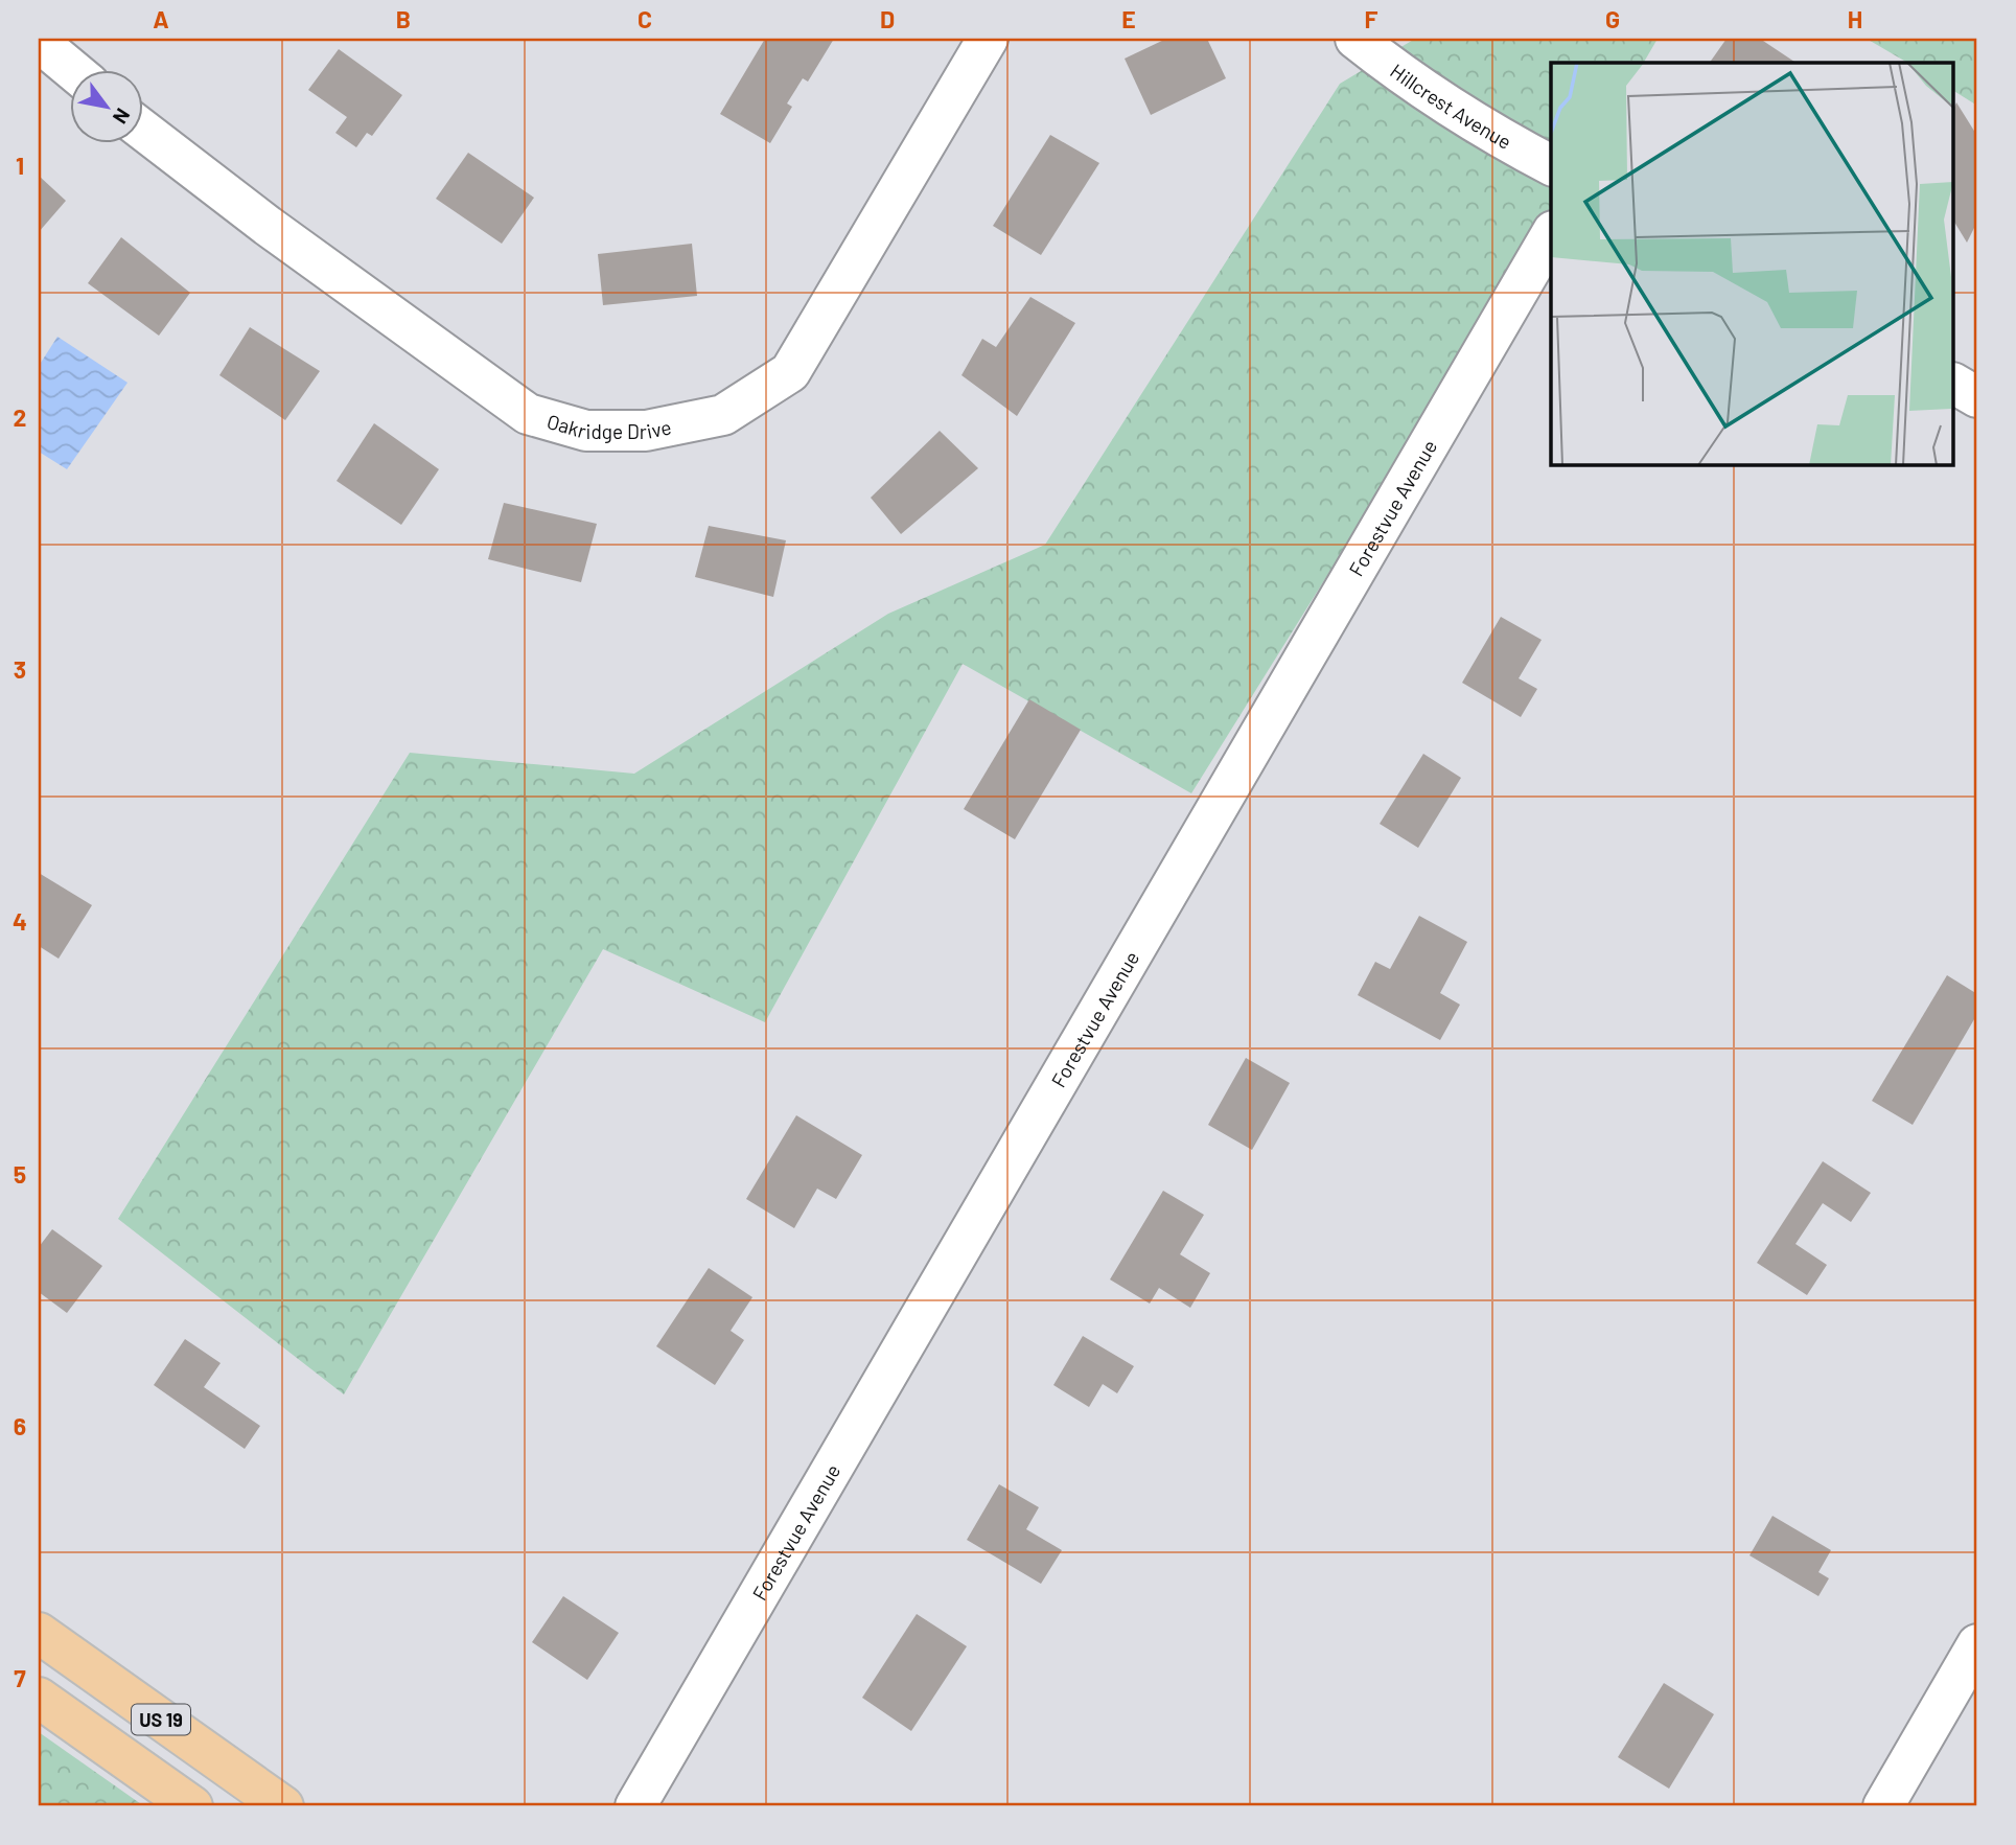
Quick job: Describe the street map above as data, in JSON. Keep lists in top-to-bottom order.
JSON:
{
  "streets": {
    "highway": ["US 19"],
    "street": ["Hillcrest Avenue", "Oakridge Drive", "Forestvue Avenue"]
  },
  "north": "bottom right",
  "grid": {
    "columns": [
      "A",
      "B",
      "C",
      "D",
      "E",
      "F",
      "G",
      "H"
    ],
    "rows": [
      "1",
      "2",
      "3",
      "4",
      "5",
      "6",
      "7"
    ]
  }
}
